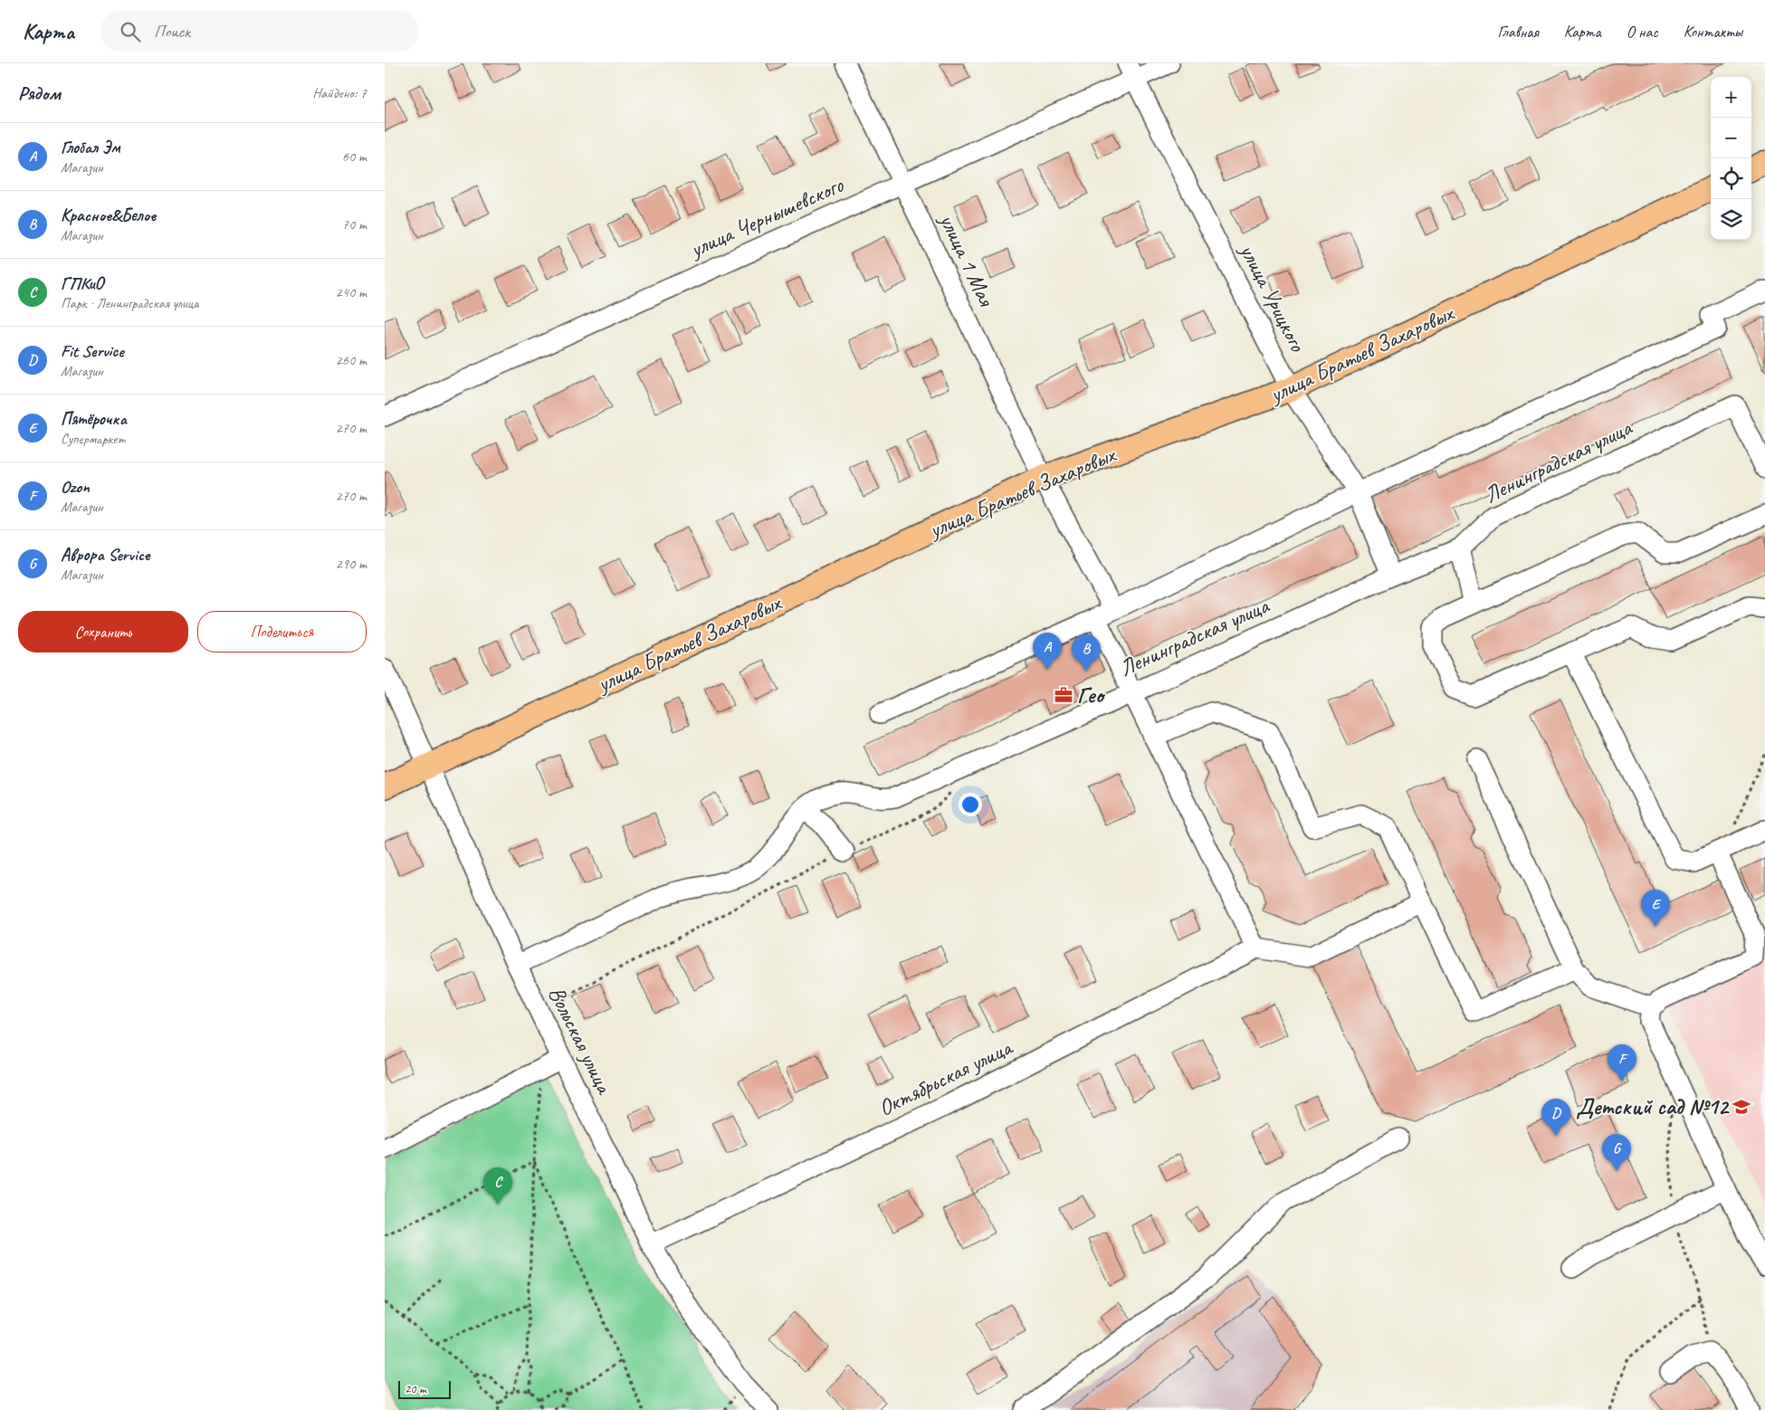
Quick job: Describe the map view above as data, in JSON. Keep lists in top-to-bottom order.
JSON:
{
  "streets": {
    "main road": ["улица Братьев Захаровых"],
    "street": [
      "улица Чернышевского",
      "улица 1 Мая",
      "улица Урицкого",
      "Ленинградская улица",
      "Вольская улица",
      "Октябрьская улица"
    ]
  },
  "crossings": [
    ["улица Чернышевского", "улица 1 Мая"],
    ["улица Чернышевского", "улица Урицкого"],
    ["улица 1 Мая", "улица Братьев Захаровых"],
    ["улица 1 Мая", "Ленинградская улица"],
    ["улица 1 Мая", "Октябрьская улица"],
    ["улица Урицкого", "улица Братьев Захаровых"],
    ["улица Урицкого", "Ленинградская улица"],
    ["улица Братьев Захаровых", "Вольская улица"],
    ["Ленинградская улица", "Вольская улица"],
    ["Вольская улица", "Октябрьская улица"]
  ],
  "places": {
    "office": ["Гео"],
    "school or university": ["Детский сад №12"]
  },
  "scale_bar": "20 m",
  "page": {
    "header": "Карта",
    "search": "Поиск",
    "nav": [
      "Главная",
      "Карта",
      "О нас",
      "Контакты"
    ],
    "heading": ["Рядом", "Найдено: 7"],
    "map_buttons": ["+", "−"],
    "list": [
      {
        "mark": "A",
        "name": "Глобал Эм",
        "note": "Магазин",
        "value": "60 m"
      },
      {
        "mark": "B",
        "name": "Красное&Белое",
        "note": "Магазин",
        "value": "70 m"
      },
      {
        "mark": "C",
        "name": "ГПКиО",
        "note": "Парк · Ленинградская улица",
        "value": "240 m"
      },
      {
        "mark": "D",
        "name": "Fit Service",
        "note": "Магазин",
        "value": "260 m"
      },
      {
        "mark": "E",
        "name": "Пятёрочка",
        "note": "Супермаркет",
        "value": "270 m"
      },
      {
        "mark": "F",
        "name": "Ozon",
        "note": "Магазин",
        "value": "270 m"
      },
      {
        "mark": "G",
        "name": "Аврора Service",
        "note": "Магазин",
        "value": "290 m"
      }
    ],
    "buttons": ["Сохранить", "Поделиться"],
    "pins": [
      "A",
      "B",
      "E",
      "F",
      "D",
      "G",
      "C"
    ],
    "scale": "20 m"
  }
}
